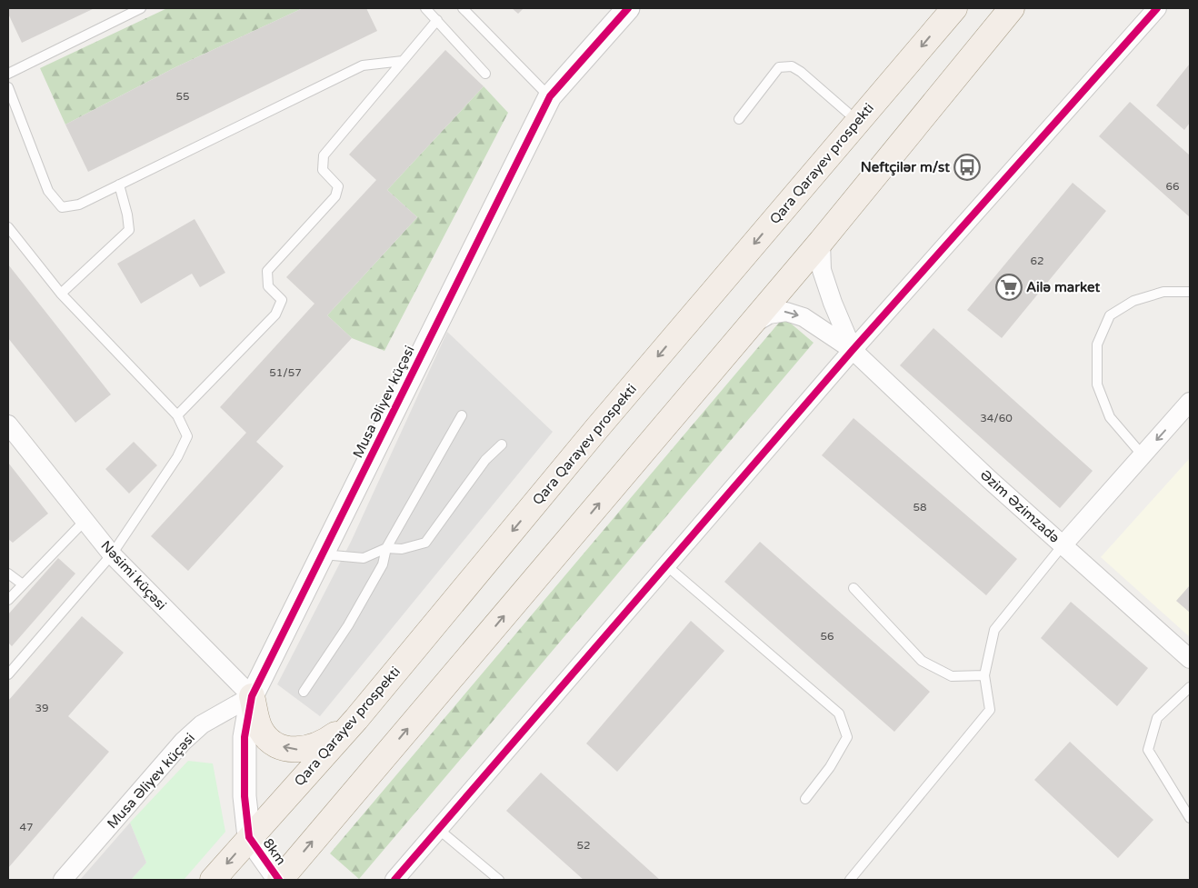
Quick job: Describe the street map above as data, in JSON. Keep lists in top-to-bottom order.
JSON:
{
  "streets": {
    "main road": ["Qara Qarayev prospekti"],
    "street": [
      "Musa Əliyev küçəsi",
      "Əzim Əzimzadə",
      "Nəsimi küçəsi",
      "8km"
    ]
  },
  "crossings": [
    ["Qara Qarayev prospekti", "Musa Əliyev küçəsi"],
    ["Qara Qarayev prospekti", "8km"],
    ["Musa Əliyev küçəsi", "Nəsimi küçəsi"],
    ["Musa Əliyev küçəsi", "8km"]
  ],
  "places": {
    "bus stop": ["Neftçilər m/st"],
    "supermarket": ["Ailə market"]
  },
  "house_numbers": [
    "55",
    "66",
    "62",
    "51/57",
    "34/60",
    "58",
    "56",
    "39",
    "47",
    "52"
  ]
}
